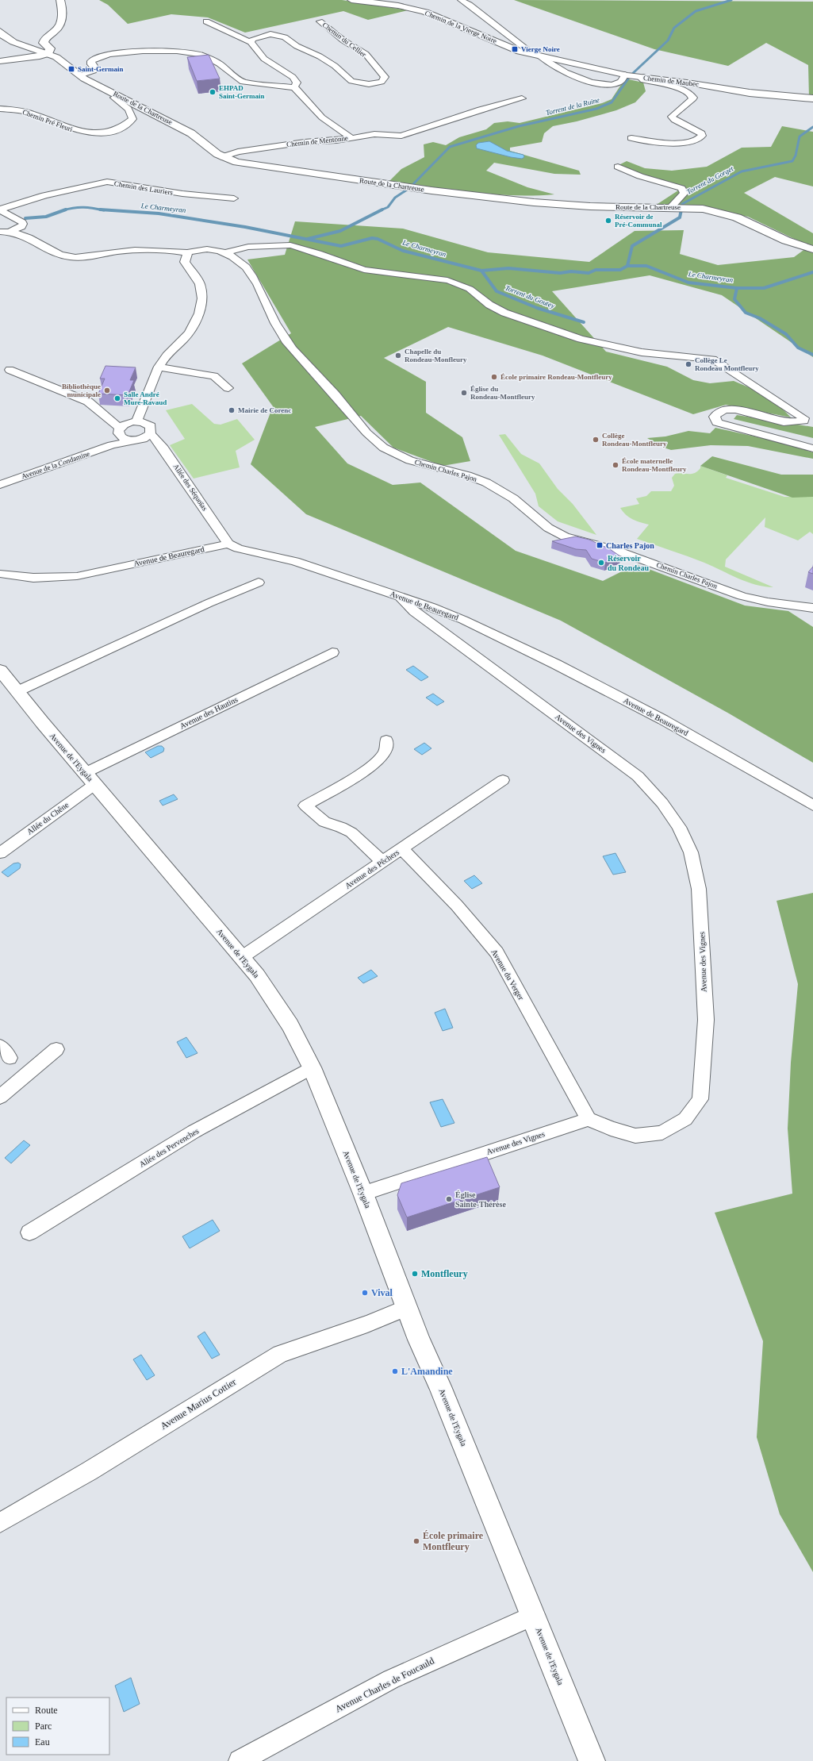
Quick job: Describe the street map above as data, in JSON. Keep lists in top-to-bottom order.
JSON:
{
  "streets": {
    "street": [
      "Chemin de la Vierge Noire",
      "Chemin du Cellier",
      "Chemin de Maubec",
      "Route de la Chartreuse",
      "Chemin Pré Fleuri",
      "Chemin de Mentonne",
      "Chemin des Lauriers",
      "Avenue de la Condamine",
      "Chemin Charles Pajon",
      "Allée des Séquoïas",
      "Avenue de Beauregard",
      "Avenue des Hautins",
      "Avenue des Vignes",
      "Avenue de l'Eygala",
      "Allée du Chêne",
      "Avenue des Pêchers",
      "Avenue du Verger",
      "Allée des Pervenches",
      "Avenue Marius Cottier",
      "Avenue Charles de Foucauld"
    ]
  },
  "crossings": [
    ["Chemin de la Vierge Noire", "Chemin de Maubec"],
    ["Route de la Chartreuse", "Chemin Pré Fleuri"],
    ["Route de la Chartreuse", "Chemin de Mentonne"],
    ["Avenue de la Condamine", "Allée des Séquoïas"],
    ["Allée des Séquoïas", "Avenue de Beauregard"],
    ["Avenue de Beauregard", "Avenue des Vignes"],
    ["Avenue des Hautins", "Avenue de l'Eygala"],
    ["Avenue des Hautins", "Allée du Chêne"],
    ["Avenue des Vignes", "Avenue de l'Eygala"],
    ["Avenue des Vignes", "Avenue du Verger"],
    ["Avenue de l'Eygala", "Allée du Chêne"],
    ["Avenue de l'Eygala", "Avenue des Pêchers"],
    ["Avenue de l'Eygala", "Allée des Pervenches"],
    ["Avenue de l'Eygala", "Avenue Marius Cottier"],
    ["Avenue de l'Eygala", "Avenue Charles de Foucauld"],
    ["Avenue des Pêchers", "Avenue du Verger"]
  ],
  "water": [
    "Torrent de la Ruine",
    "Torrent du Gorget",
    "Le Charmeyran",
    "Torrent du Goutey"
  ],
  "places": {
    "transit": ["Vierge Noire", "Saint-Germain", "Charles Pajon"],
    "other": [
      "EHPAD Saint-Germain",
      "Réservoir de Pré-Communal",
      "Chapelle du Rondeau-Monfleury",
      "Collège Le Rondeau Montfleury",
      "École primaire Rondeau-Montfleury",
      "Bibliothèque municipale",
      "Église du Rondeau-Montfleury",
      "Salle André Mure-Ravaud",
      "Mairie de Corenc",
      "Collège Rondeau-Montfleury",
      "École maternelle Rondeau-Montfleury",
      "Réservoir du Rondeau",
      "Église Sainte-Thérèse",
      "Montfleury",
      "Vival",
      "L'Amandine",
      "École primaire Montfleury"
    ]
  },
  "legend": ["Route", "Parc", "Eau"]
}
